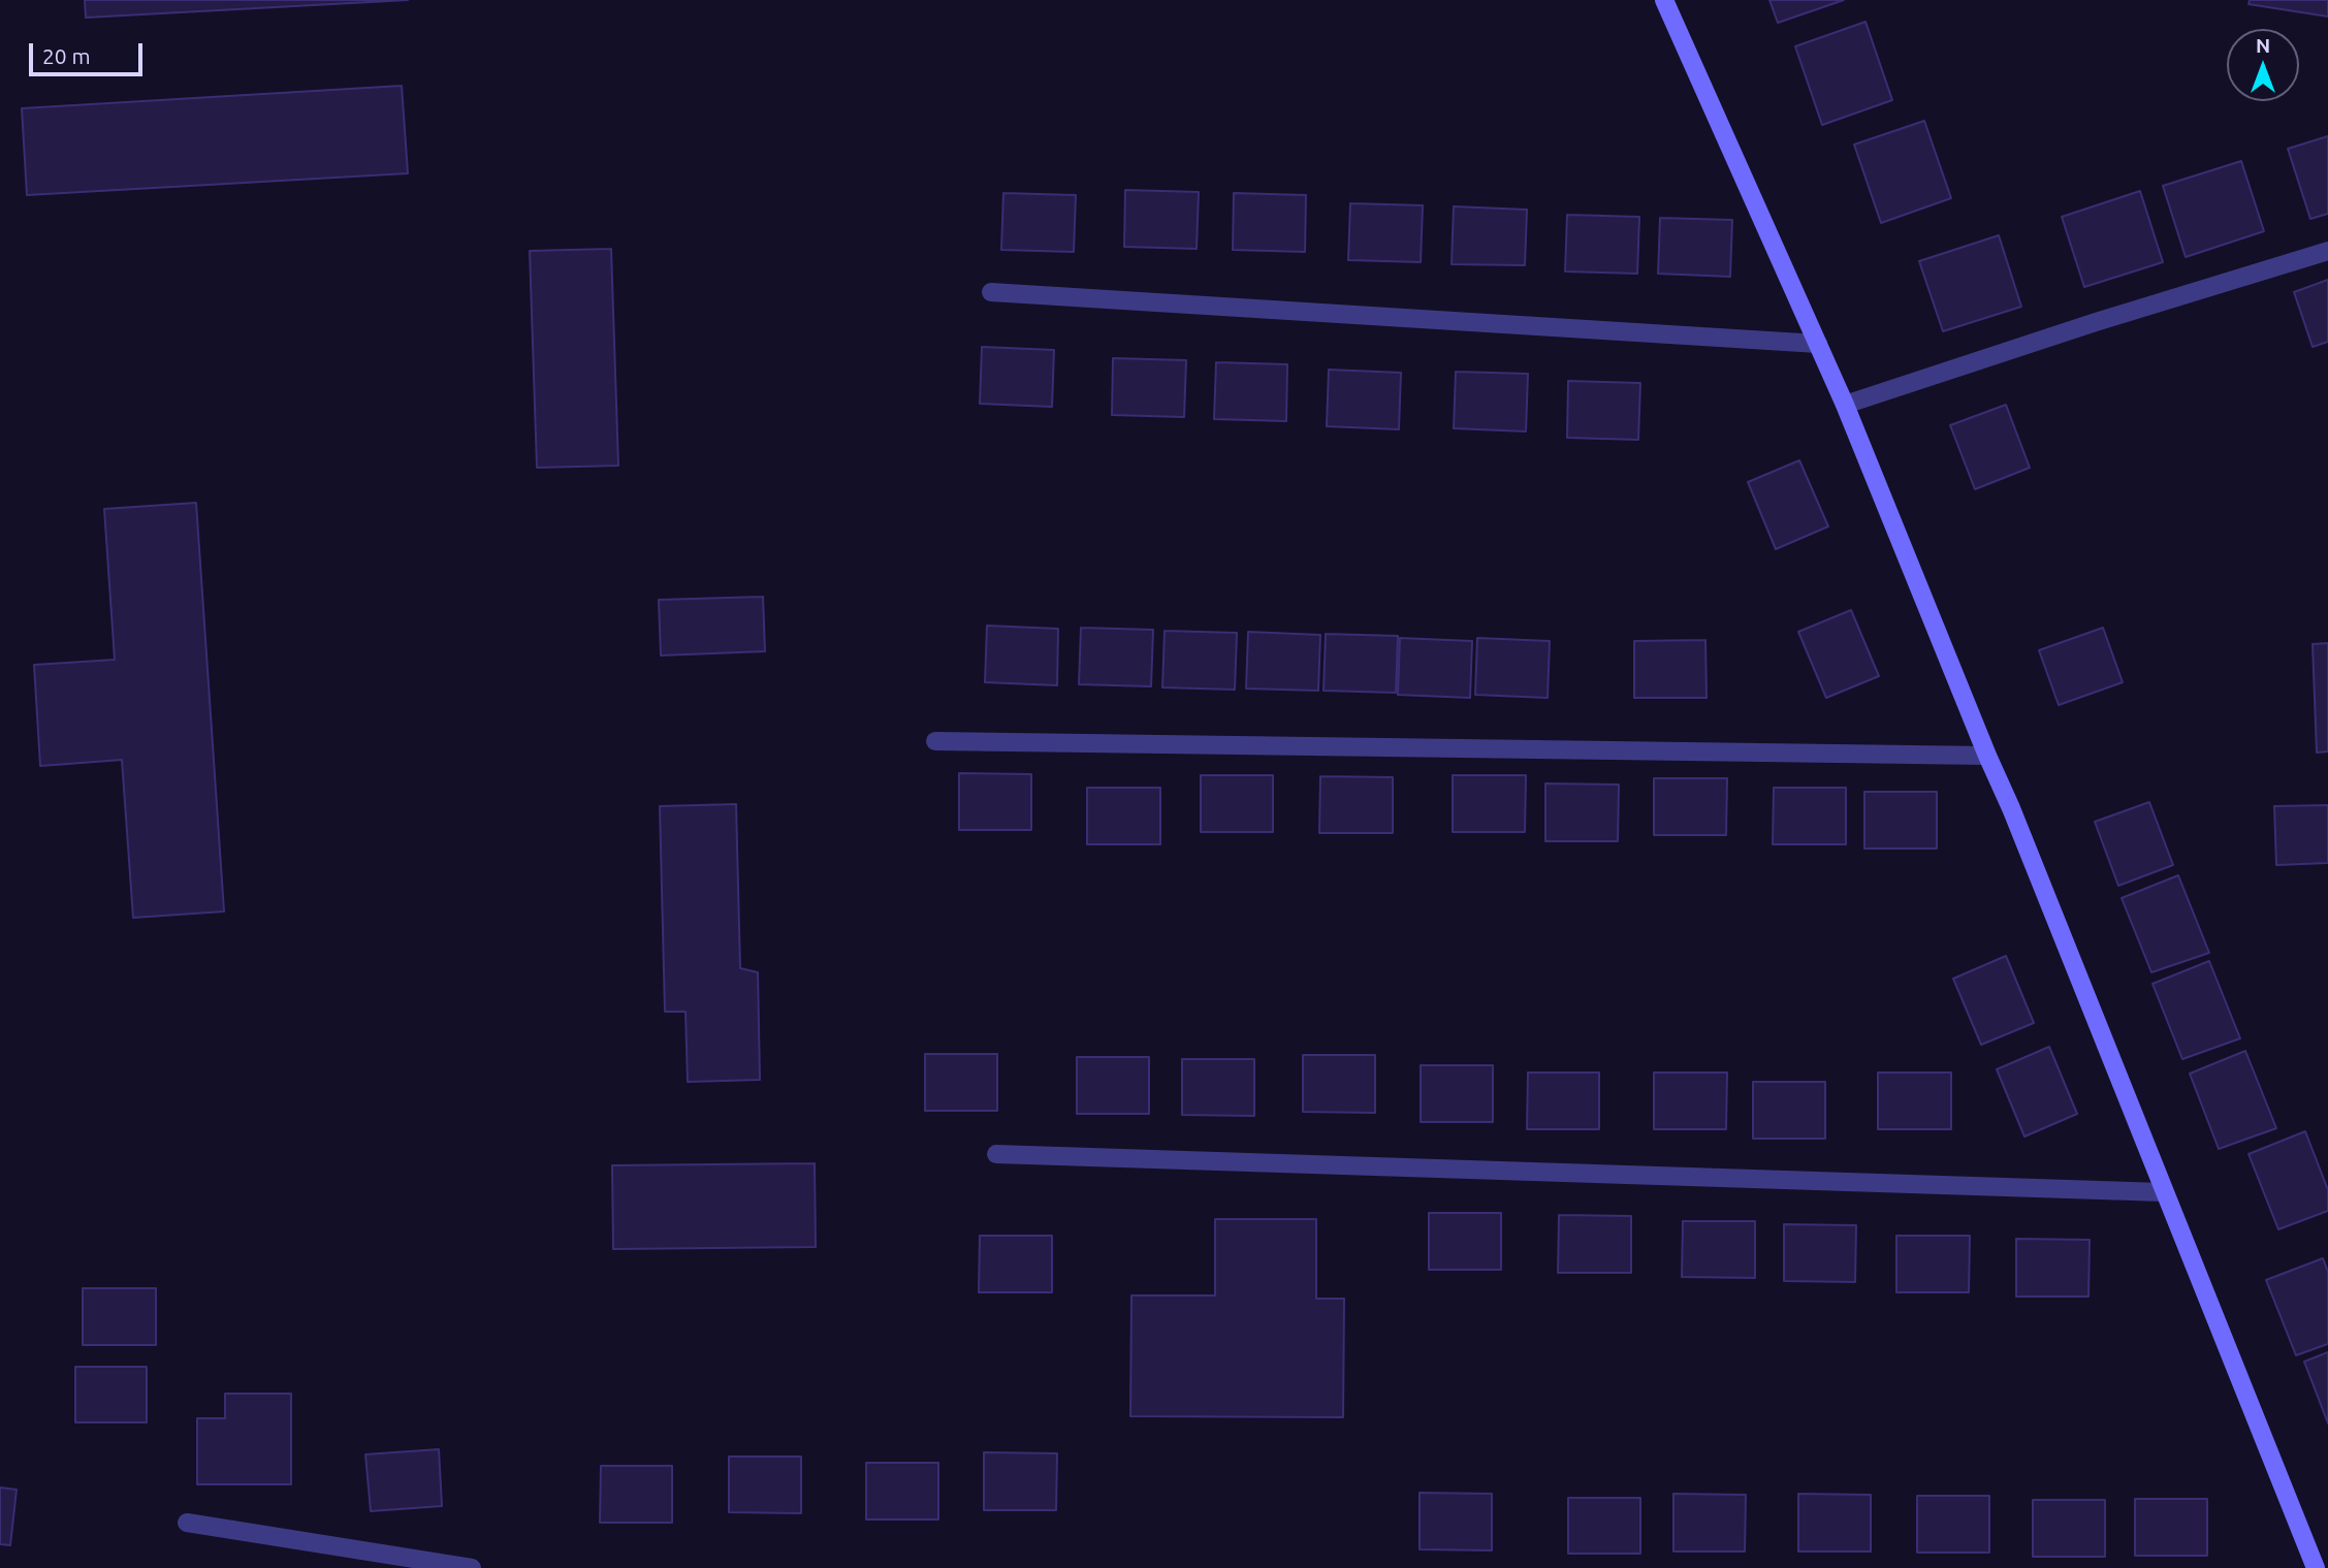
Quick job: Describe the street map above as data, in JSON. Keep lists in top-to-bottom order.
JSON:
{
  "scale_bar": "20 m",
  "north": "top"
}
